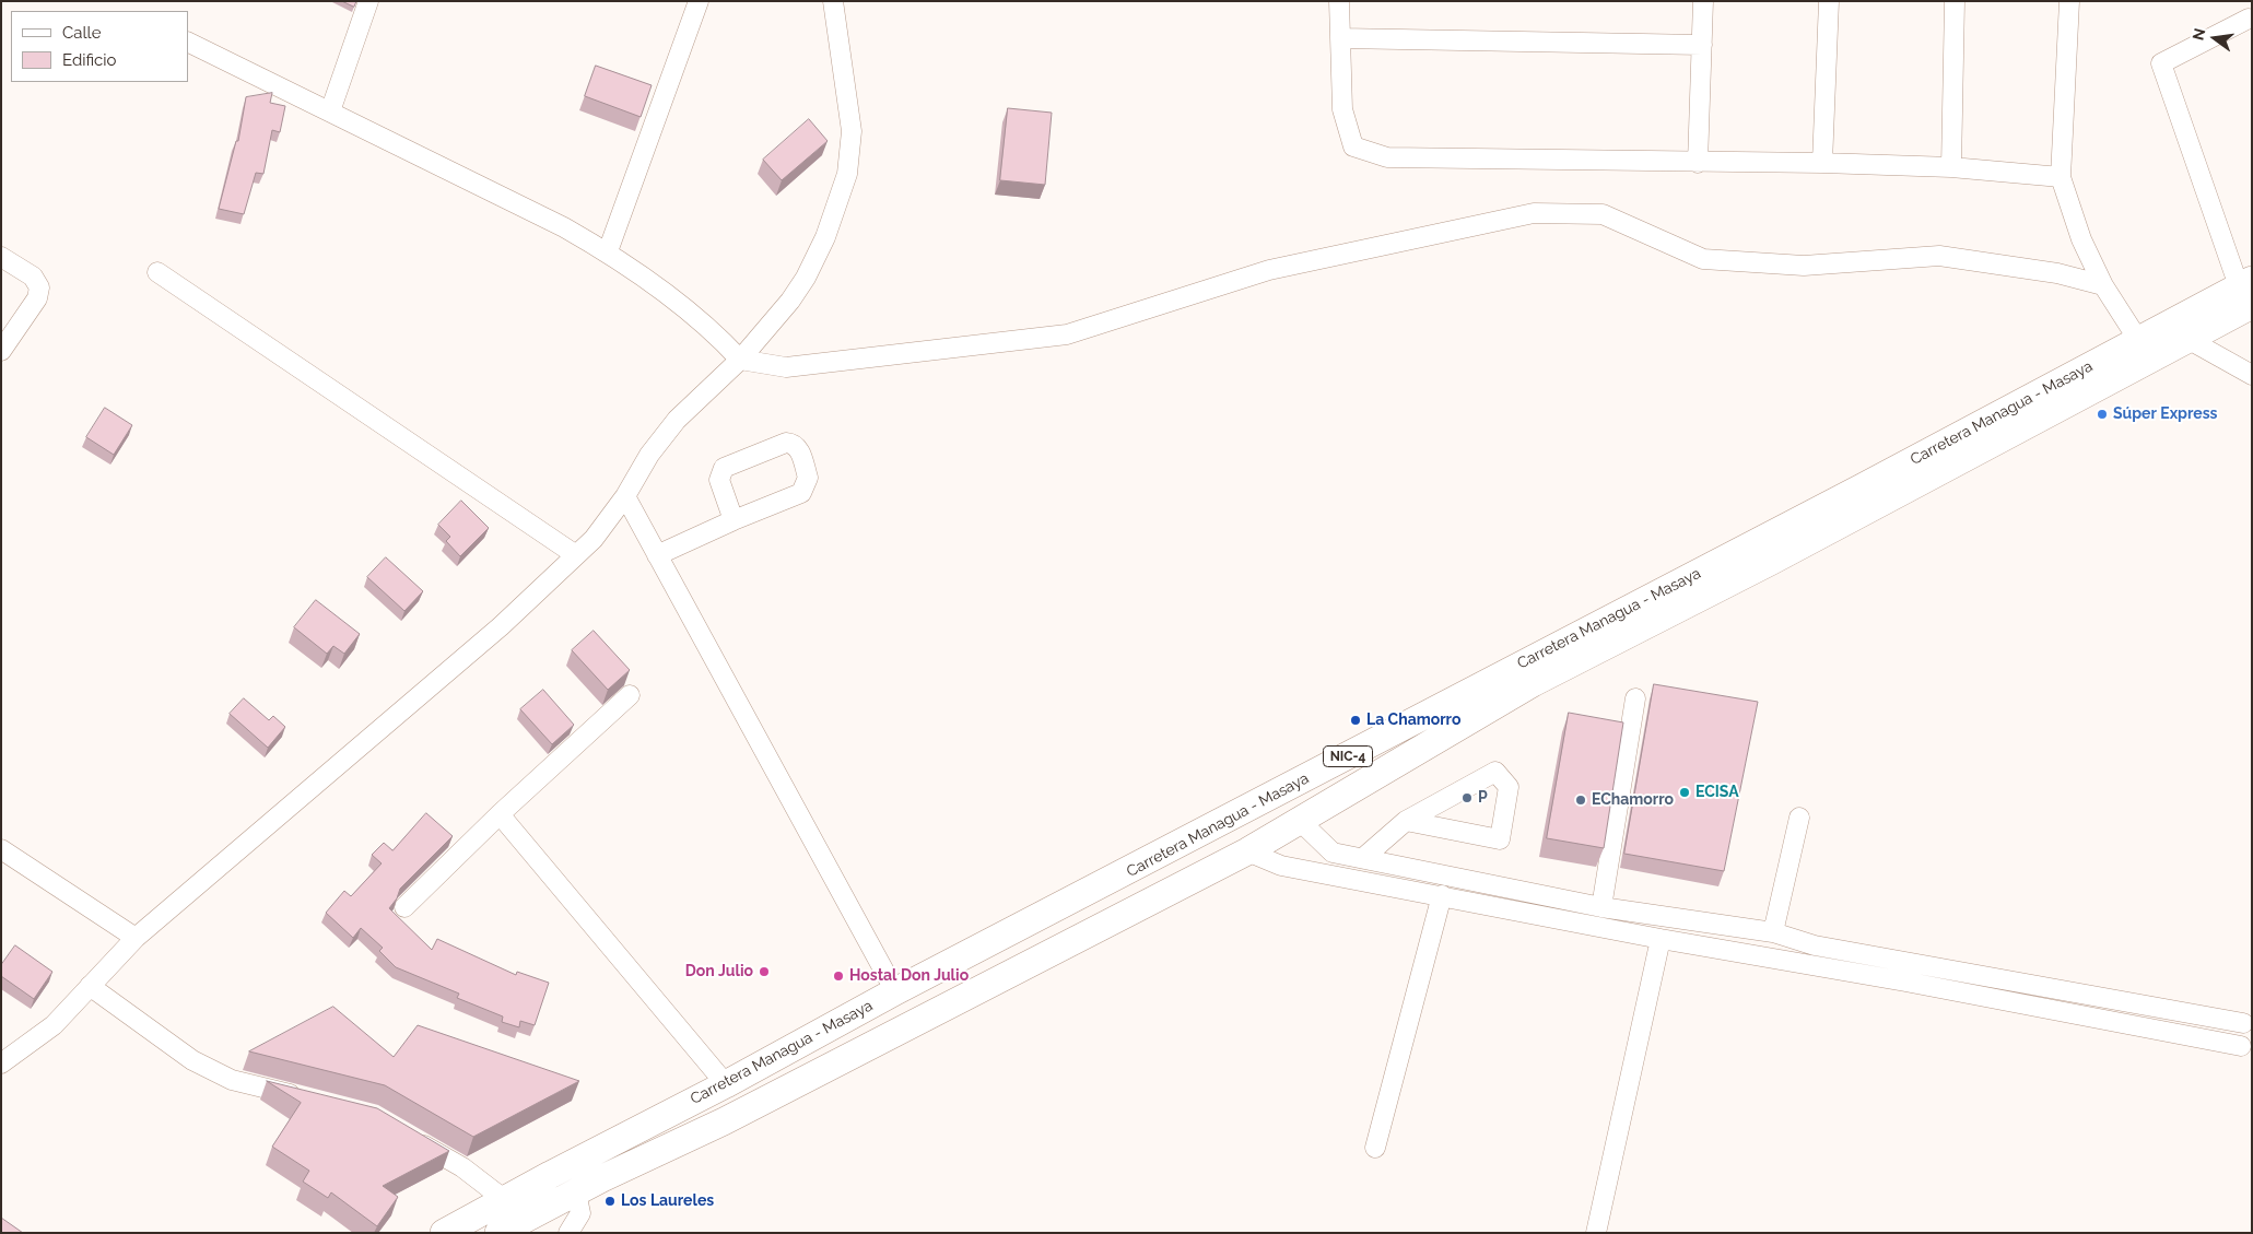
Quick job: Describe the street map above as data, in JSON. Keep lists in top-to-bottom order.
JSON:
{
  "streets": {
    "highway": ["Carretera Managua - Masaya", "NIC-4"]
  },
  "places": [
    "Súper Express",
    "La Chamorro",
    "ECISA",
    "P",
    "EChamorro",
    "Don Julio",
    "Hostal Don Julio",
    "Los Laureles"
  ],
  "legend": ["Calle", "Edificio"],
  "north": "left"
}
